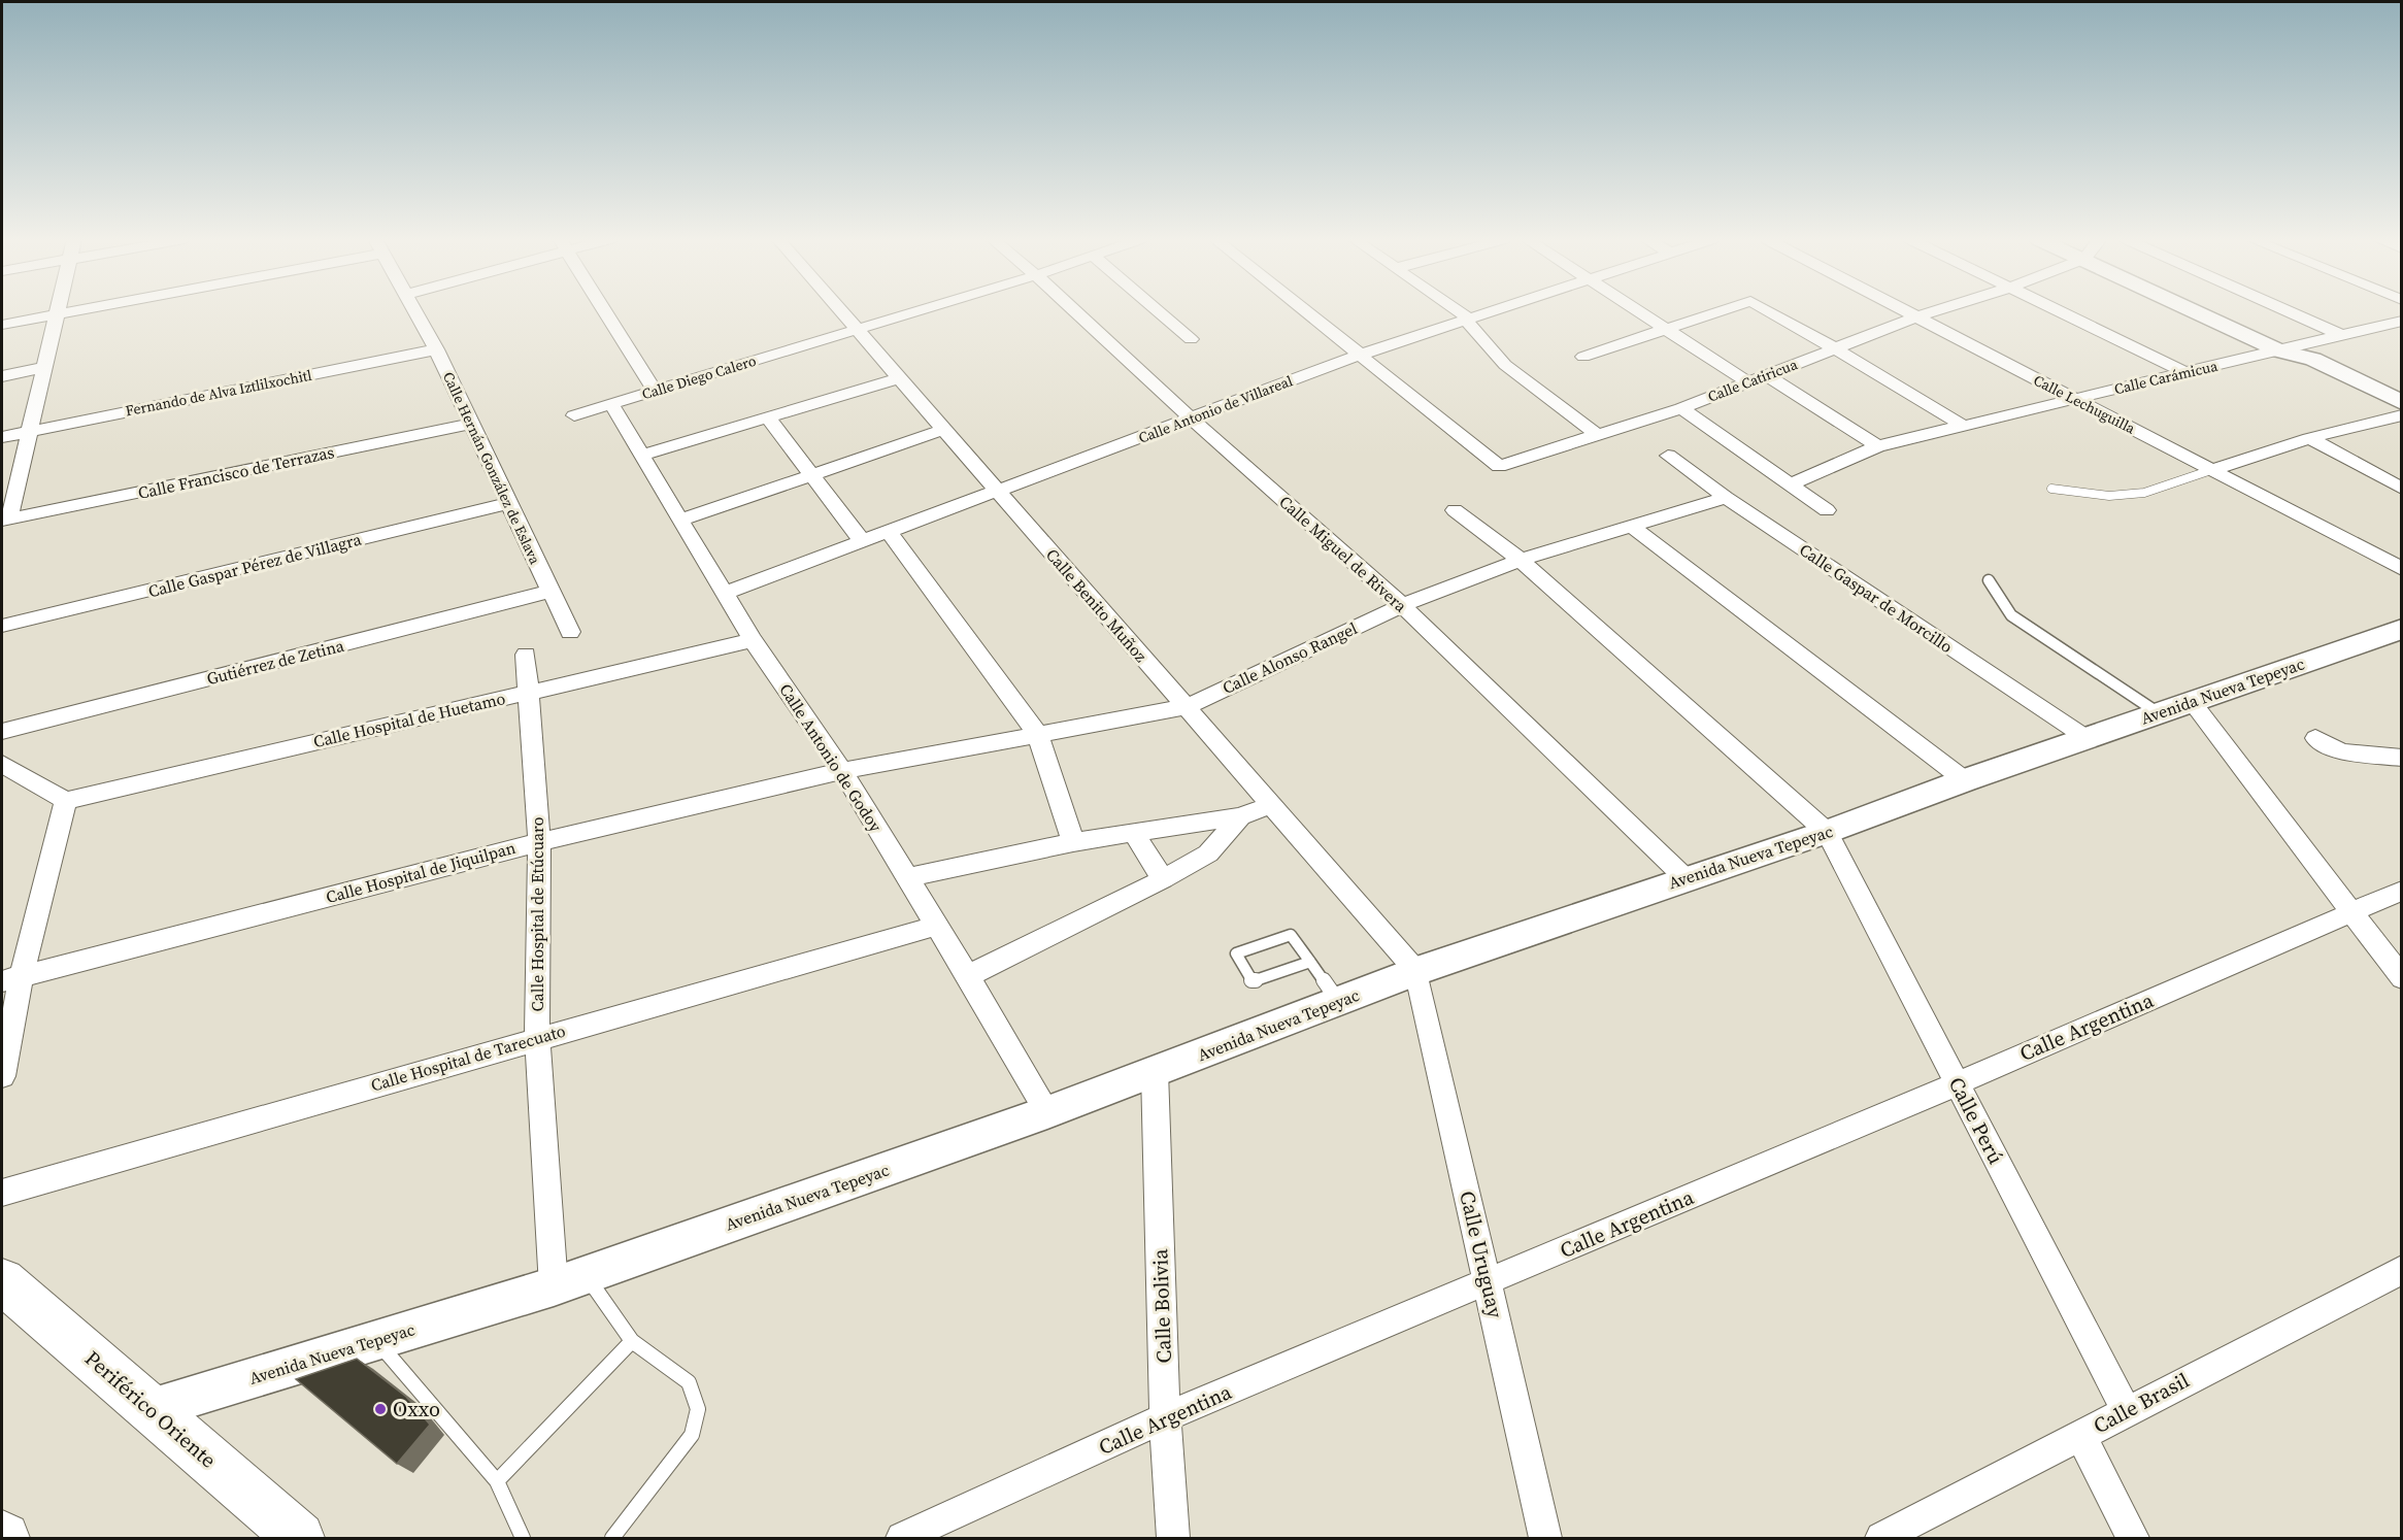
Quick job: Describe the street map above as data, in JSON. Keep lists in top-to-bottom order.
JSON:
{
  "streets": {
    "highway": ["Periférico Oriente"],
    "street": [
      "Calle Diego Calero",
      "Calle Carámicua",
      "Calle Catiricua",
      "Fernando de Alva Iztlilxochitl",
      "Calle Lechuguilla",
      "Calle Antonio de Villareal",
      "Calle Hernán González de Eslava",
      "Calle Francisco de Terrazas",
      "Calle Miguel de Rivera",
      "Calle Gaspar Pérez de Villagra",
      "Calle Gaspar de Morcillo",
      "Calle Benito Muñoz",
      "Calle Alonso Rangel",
      "Gutiérrez de Zetina",
      "Avenida Nueva Tepeyac",
      "Calle Hospital de Huetamo",
      "Calle Antonio de Godoy",
      "Calle Hospital de Jiquilpan",
      "Calle Hospital de Etúcuaro",
      "Calle Argentina",
      "Calle Hospital de Tarecuato",
      "Calle Perú",
      "Calle Uruguay",
      "Calle Bolivia",
      "Calle Brasil"
    ]
  },
  "crossings": [
    ["Calle Diego Calero", "Calle Benito Muñoz"],
    ["Calle Diego Calero", "Calle Antonio de Godoy"],
    ["Calle Carámicua", "Calle Lechuguilla"],
    ["Calle Catiricua", "Calle Lechuguilla"],
    ["Calle Catiricua", "Calle Antonio de Villareal"],
    ["Fernando de Alva Iztlilxochitl", "Calle Hernán González de Eslava"],
    ["Calle Antonio de Villareal", "Calle Miguel de Rivera"],
    ["Calle Antonio de Villareal", "Calle Benito Muñoz"],
    ["Calle Antonio de Villareal", "Calle Antonio de Godoy"],
    ["Calle Hernán González de Eslava", "Calle Francisco de Terrazas"],
    ["Calle Hernán González de Eslava", "Calle Gaspar Pérez de Villagra"],
    ["Calle Hernán González de Eslava", "Gutiérrez de Zetina"],
    ["Calle Miguel de Rivera", "Calle Alonso Rangel"],
    ["Calle Miguel de Rivera", "Avenida Nueva Tepeyac"],
    ["Calle Gaspar de Morcillo", "Calle Alonso Rangel"],
    ["Calle Gaspar de Morcillo", "Avenida Nueva Tepeyac"],
    ["Calle Benito Muñoz", "Calle Alonso Rangel"],
    ["Calle Benito Muñoz", "Avenida Nueva Tepeyac"],
    ["Calle Benito Muñoz", "Calle Uruguay"],
    ["Calle Alonso Rangel", "Calle Antonio de Godoy"],
    ["Calle Alonso Rangel", "Calle Hospital de Jiquilpan"],
    ["Avenida Nueva Tepeyac", "Calle Antonio de Godoy"],
    ["Avenida Nueva Tepeyac", "Calle Hospital de Etúcuaro"],
    ["Avenida Nueva Tepeyac", "Calle Perú"],
    ["Avenida Nueva Tepeyac", "Calle Uruguay"],
    ["Avenida Nueva Tepeyac", "Calle Bolivia"],
    ["Avenida Nueva Tepeyac", "Periférico Oriente"],
    ["Calle Hospital de Huetamo", "Calle Antonio de Godoy"],
    ["Calle Hospital de Huetamo", "Calle Hospital de Etúcuaro"],
    ["Calle Antonio de Godoy", "Calle Hospital de Jiquilpan"],
    ["Calle Antonio de Godoy", "Calle Hospital de Tarecuato"],
    ["Calle Hospital de Jiquilpan", "Calle Hospital de Etúcuaro"],
    ["Calle Hospital de Etúcuaro", "Calle Hospital de Tarecuato"],
    ["Calle Argentina", "Calle Perú"],
    ["Calle Argentina", "Calle Uruguay"],
    ["Calle Argentina", "Calle Bolivia"],
    ["Calle Perú", "Calle Brasil"]
  ],
  "places": ["Oxxo"]
}
